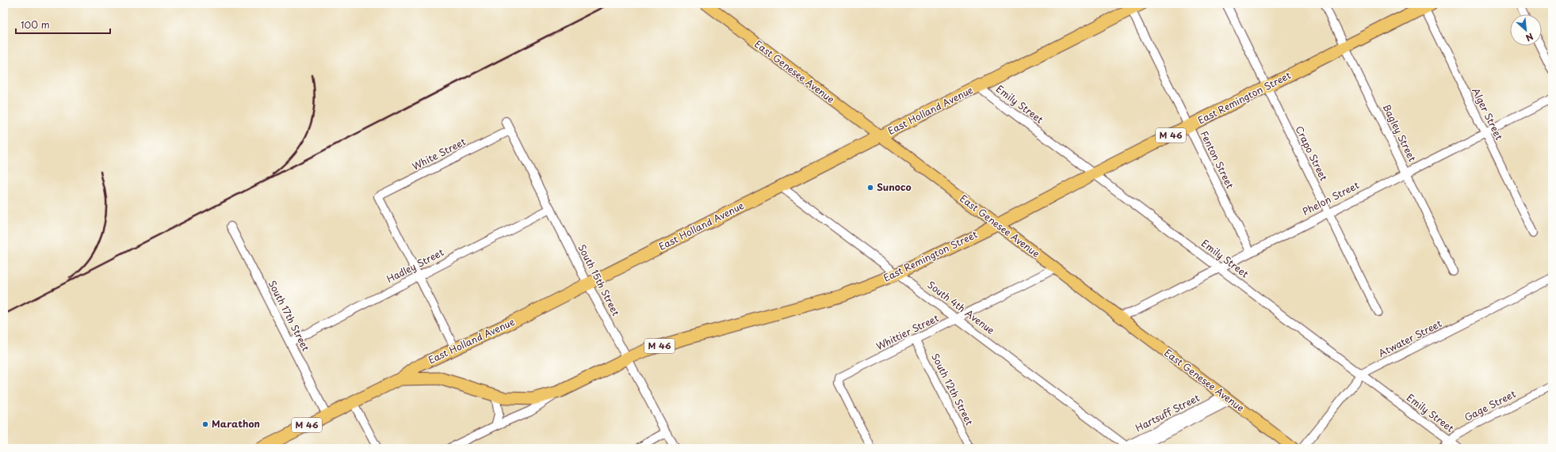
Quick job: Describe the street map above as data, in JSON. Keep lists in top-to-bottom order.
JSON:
{
  "streets": {
    "highway": ["East Remington Street", "East Holland Avenue", "M 46"],
    "main road": ["East Genesee Avenue"],
    "street": [
      "Emily Street",
      "Alger Street",
      "Bagley Street",
      "Crapo Street",
      "White Street",
      "Fenton Street",
      "Phelon Street",
      "Hadley Street",
      "South 15th Street",
      "South 4th Avenue",
      "South 17th Street",
      "Whittier Street",
      "Atwater Street",
      "South 12th Street",
      "Gage Street",
      "Hartsuff Street"
    ]
  },
  "crossings": [
    ["East Genesee Avenue", "East Remington Street"],
    ["East Genesee Avenue", "East Holland Avenue"],
    ["East Genesee Avenue", "Phelon Street"],
    ["East Genesee Avenue", "Whittier Street"],
    ["East Genesee Avenue", "Hartsuff Street"],
    ["East Remington Street", "Emily Street"],
    ["East Remington Street", "East Holland Avenue"],
    ["East Remington Street", "Alger Street"],
    ["East Remington Street", "Bagley Street"],
    ["East Remington Street", "Crapo Street"],
    ["East Remington Street", "Fenton Street"],
    ["East Remington Street", "South 15th Street"],
    ["East Remington Street", "South 4th Avenue"],
    ["Emily Street", "East Holland Avenue"],
    ["Emily Street", "Phelon Street"],
    ["Emily Street", "Atwater Street"],
    ["Emily Street", "Gage Street"],
    ["East Holland Avenue", "Fenton Street"],
    ["East Holland Avenue", "South 15th Street"],
    ["East Holland Avenue", "South 4th Avenue"],
    ["East Holland Avenue", "South 17th Street"],
    ["Alger Street", "Phelon Street"],
    ["Bagley Street", "Phelon Street"],
    ["Crapo Street", "Phelon Street"],
    ["White Street", "Hadley Street"],
    ["White Street", "South 15th Street"],
    ["Fenton Street", "Phelon Street"],
    ["Hadley Street", "South 15th Street"],
    ["Hadley Street", "South 17th Street"],
    ["South 4th Avenue", "Whittier Street"],
    ["South 4th Avenue", "Hartsuff Street"],
    ["Whittier Street", "South 12th Street"]
  ],
  "places": ["Sunoco", "Marathon"],
  "scale_bar": "100 m",
  "north": "bottom right"
}
